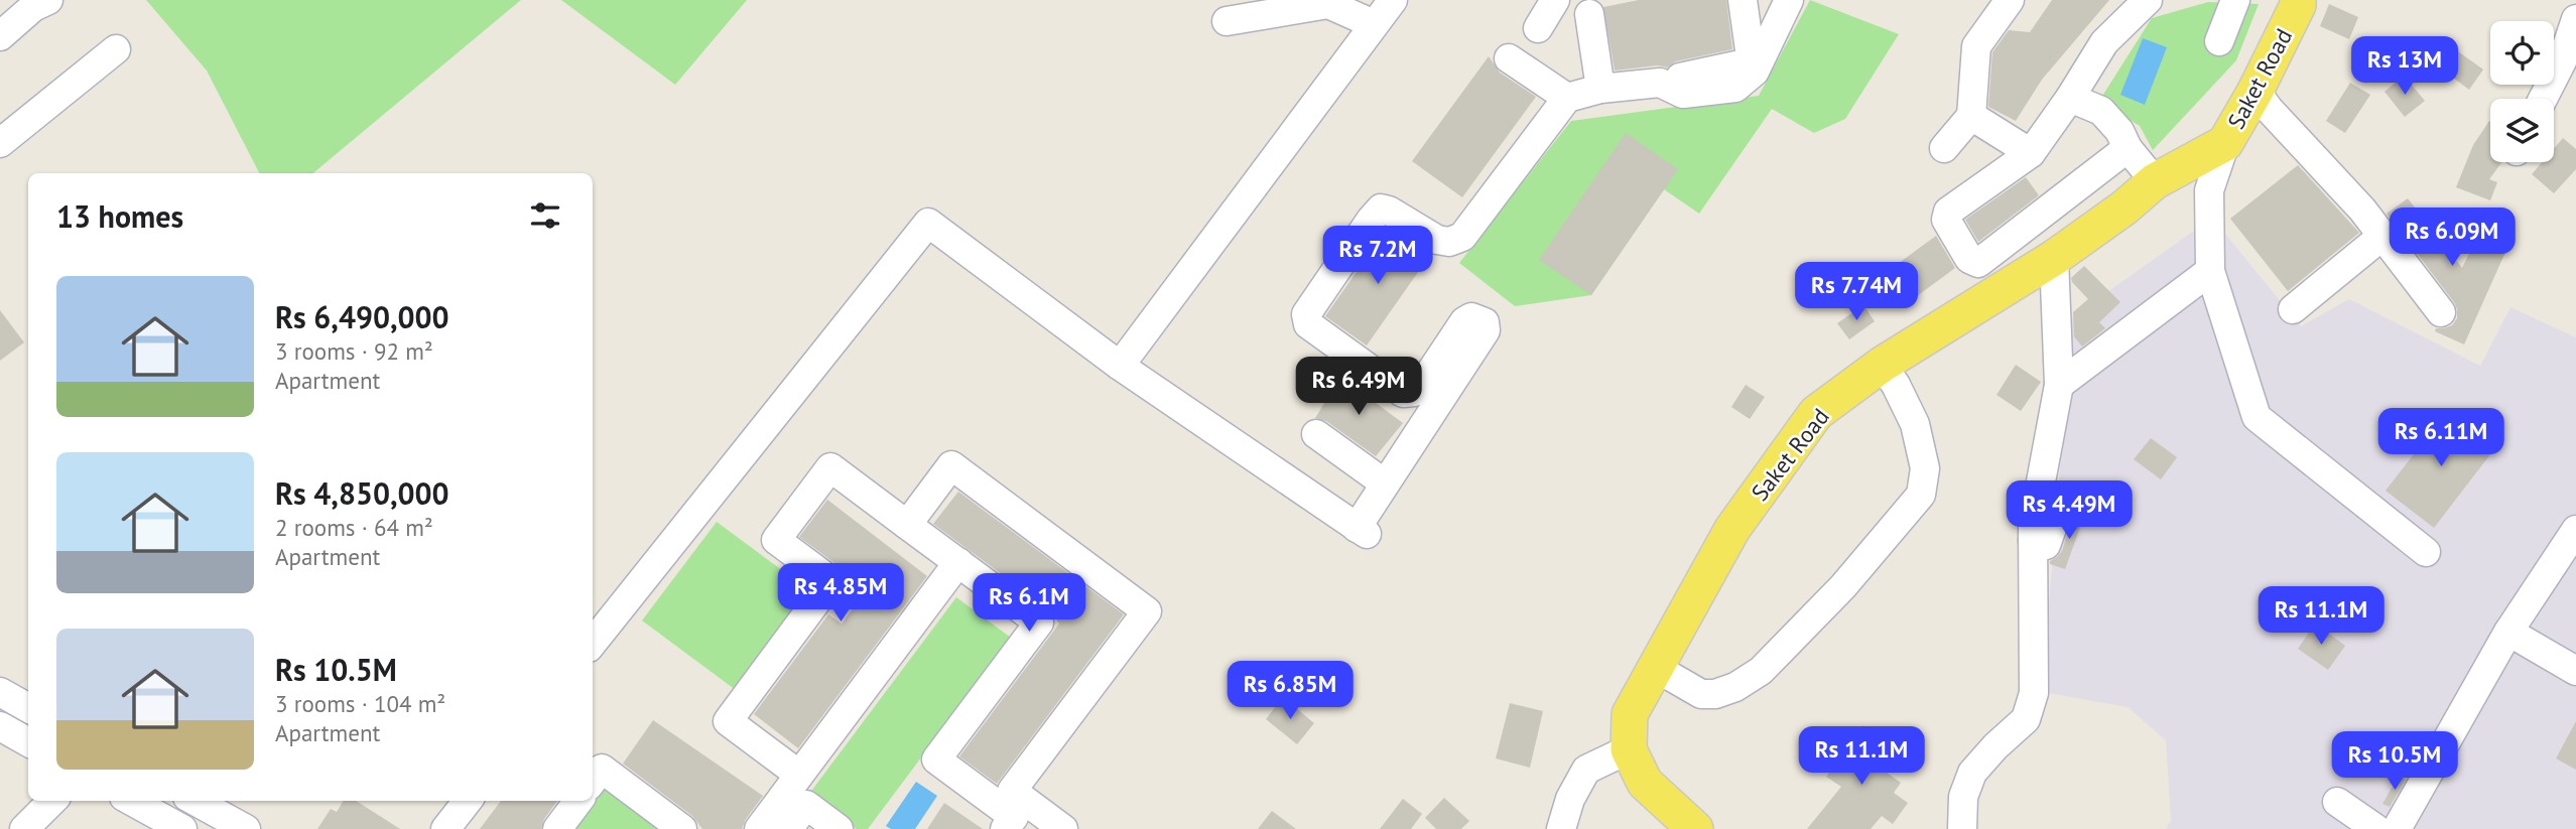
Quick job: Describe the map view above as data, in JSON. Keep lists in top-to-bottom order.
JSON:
{
  "streets": {
    "main road": ["Saket Road"]
  },
  "page": {
    "price": [
      "Rs 13M",
      "Rs 6.09M",
      "Rs 7.2M",
      "Rs 7.74M",
      "Rs 6.49M",
      "Rs 6.11M",
      "Rs 4.49M",
      "Rs 4.85M",
      "Rs 6.1M",
      "Rs 11.1M",
      "Rs 6.85M",
      "Rs 11.1M",
      "Rs 10.5M"
    ],
    "heading": "13 homes",
    "list": [
      {
        "name": "Rs 6,490,000",
        "note": "3 rooms · 92 m² · Apartment"
      },
      {
        "name": "Rs 4,850,000",
        "note": "2 rooms · 64 m² · Apartment"
      },
      {
        "name": "Rs 10.5M",
        "note": "3 rooms · 104 m² · Apartment"
      }
    ]
  }
}
